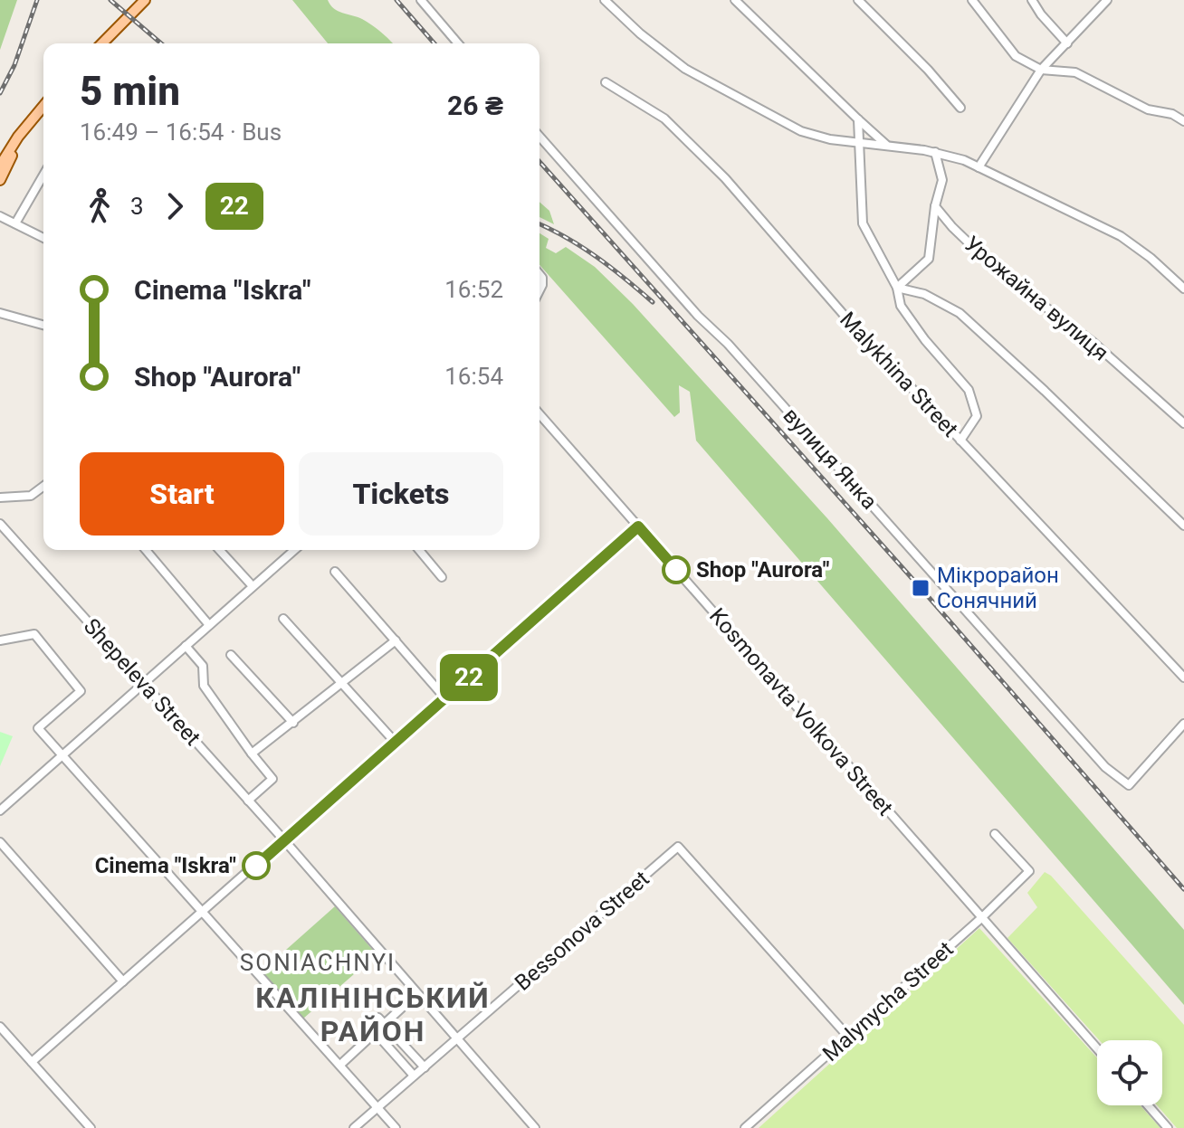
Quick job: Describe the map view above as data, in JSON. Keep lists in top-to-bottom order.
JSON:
{
  "streets": {
    "street": [
      "Урожайна вулиця",
      "Malykhina Street",
      "вулиця Янка",
      "Shepeleva Street",
      "Kosmonavta Volkova Street",
      "Bessonova Street",
      "Malynycha Street"
    ]
  },
  "crossings": [
    ["Shepeleva Street", "Bessonova Street"],
    ["Kosmonavta Volkova Street", "Malynycha Street"],
    ["Bessonova Street", "Malynycha Street"]
  ],
  "districts": ["SONIACHNYI", "КАЛІНІНСЬКИЙ РАЙОН"],
  "places": {
    "other": ["Shop \"Aurora\"", "Cinema \"Iskra\""],
    "transit": ["Мікрорайон Сонячний"]
  },
  "lines": ["bus line 22"],
  "page": {
    "on_map": "22",
    "heading": ["5 min", "16:49 – 16:54 · Bus", "26 ₴"],
    "legs": ["3", "22"],
    "list": [
      {
        "name": "Cinema \"Iskra\"",
        "value": "16:52"
      },
      {
        "name": "Shop \"Aurora\"",
        "value": "16:54"
      }
    ],
    "buttons": ["Start", "Tickets"]
  }
}
